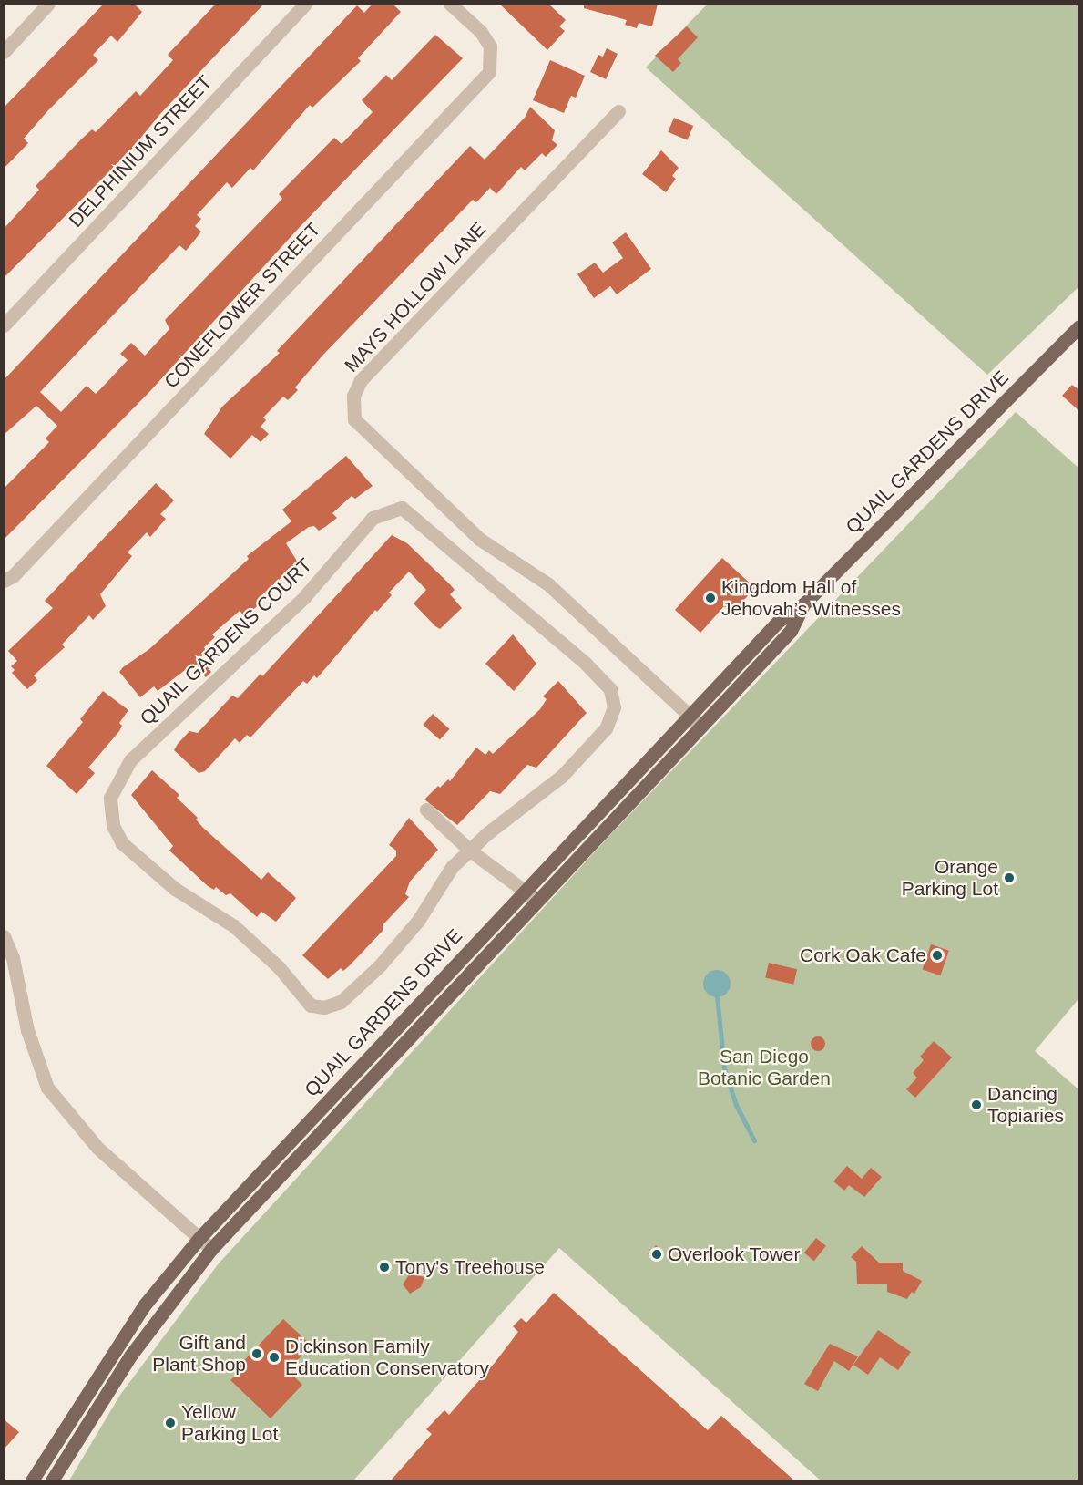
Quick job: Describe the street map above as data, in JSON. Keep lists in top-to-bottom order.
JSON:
{
  "streets": {
    "main road": ["QUAIL GARDENS DRIVE"],
    "street": [
      "DELPHINIUM STREET",
      "MAYS HOLLOW LANE",
      "CONEFLOWER STREET",
      "QUAIL GARDENS COURT"
    ]
  },
  "crossings": [
    ["MAYS HOLLOW LANE", "QUAIL GARDENS DRIVE"]
  ],
  "parks": ["San Diego Botanic Garden"],
  "places": [
    "Kingdom Hall of Jehovah’s Witnesses",
    "Orange Parking Lot",
    "Cork Oak Cafe",
    "Dancing Topiaries",
    "Overlook Tower",
    "Tony's Treehouse",
    "Gift and Plant Shop",
    "Dickinson Family Education Conservatory",
    "Yellow Parking Lot"
  ]
}
